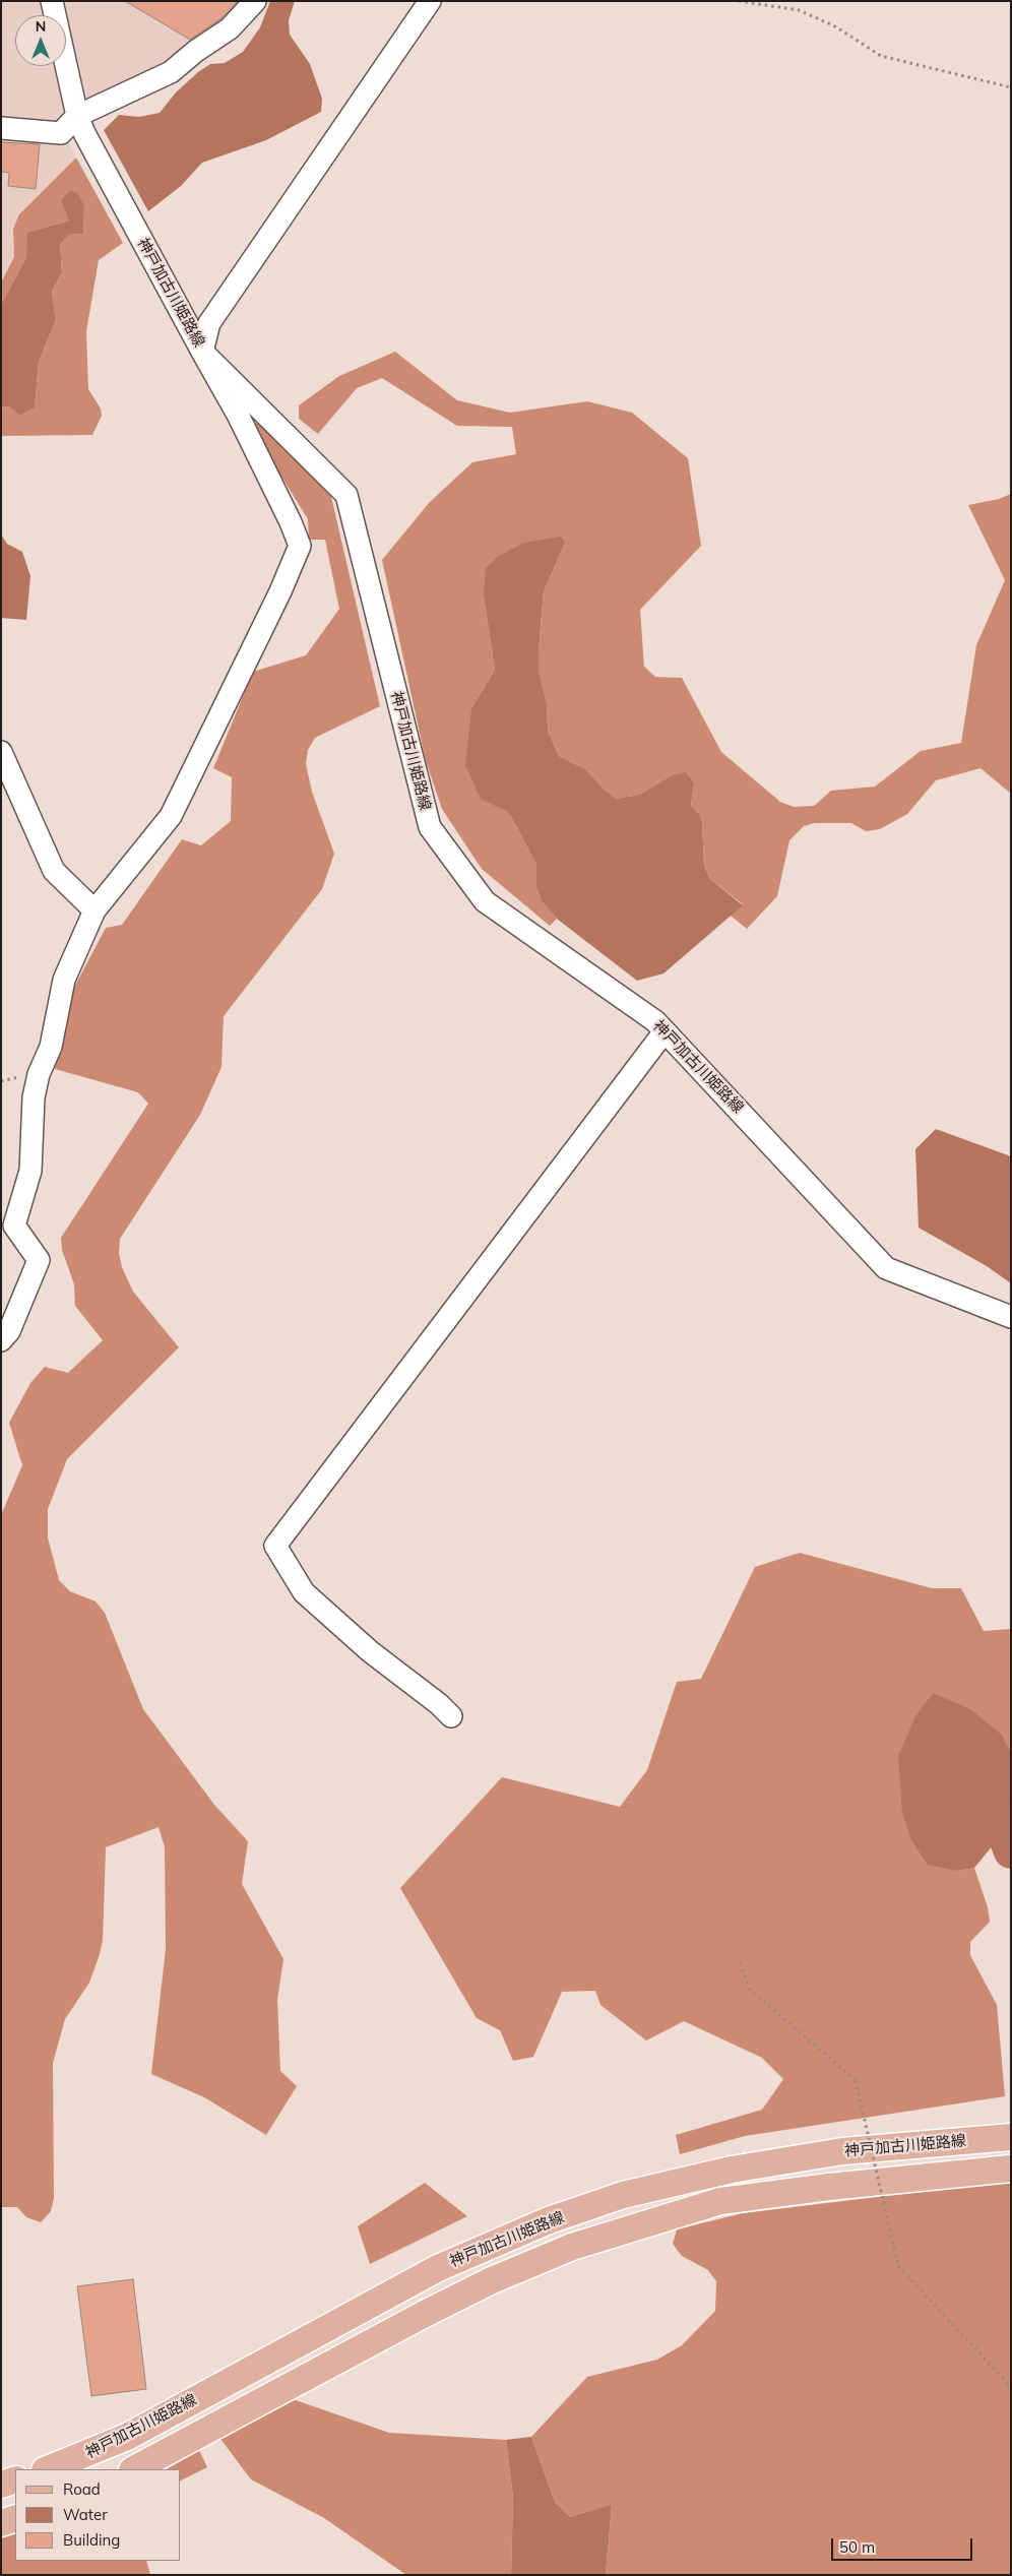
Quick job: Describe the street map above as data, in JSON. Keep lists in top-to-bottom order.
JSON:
{
  "streets": {
    "main road": ["神戸加古川姫路線"]
  },
  "legend": ["Road", "Water", "Building"],
  "scale_bar": "50 m",
  "north": "top"
}
